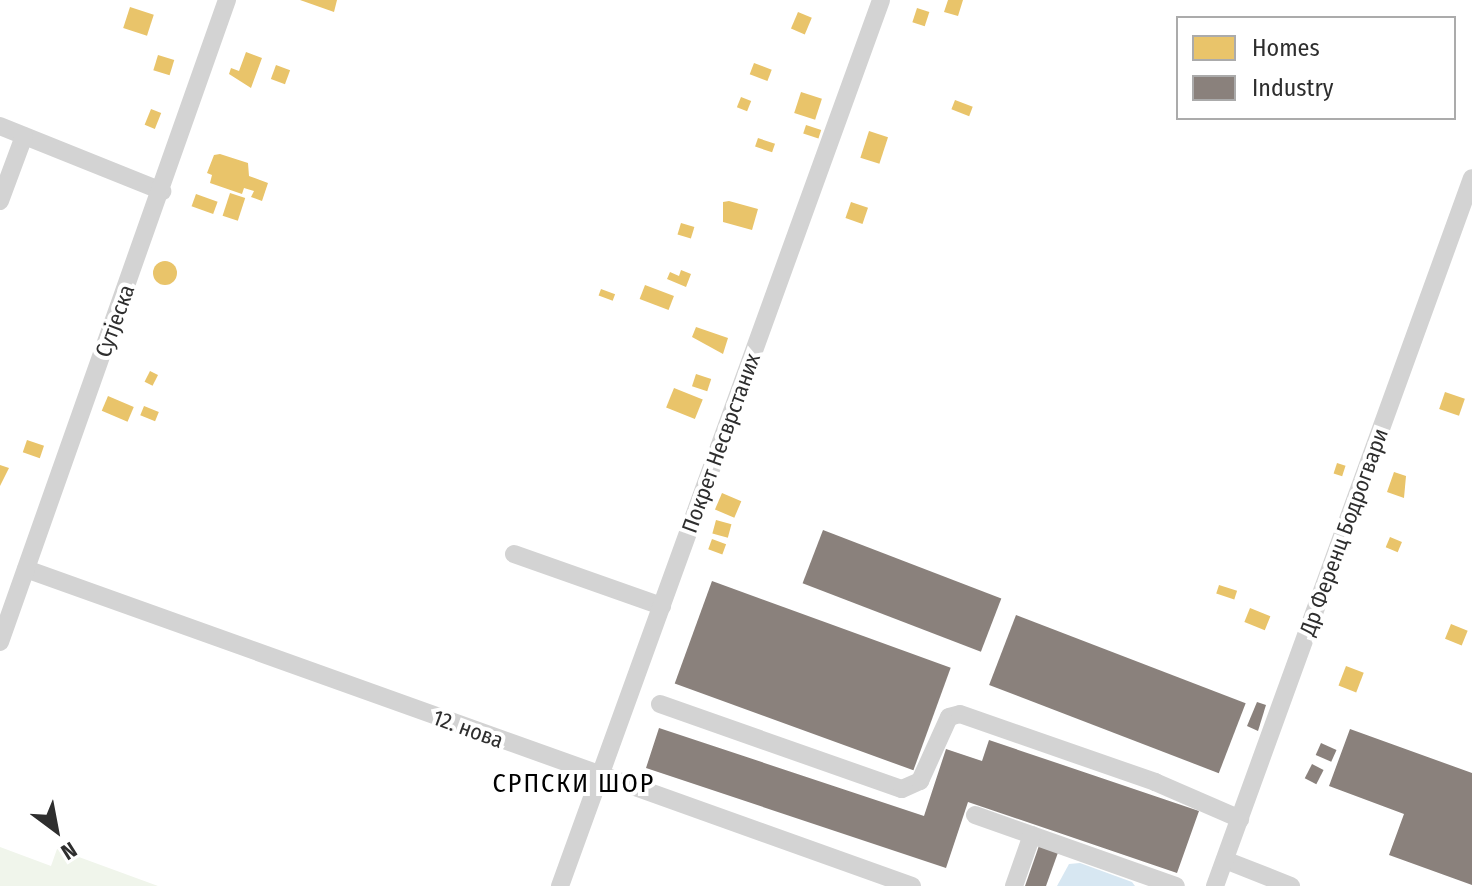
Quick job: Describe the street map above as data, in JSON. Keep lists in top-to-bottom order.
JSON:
{
  "streets": {
    "street": [
      "Сутјеска",
      "Покрет Несврстаних",
      "Др Ференц Бодрогвари",
      "12. нова"
    ]
  },
  "crossings": [
    ["Сутјеска", "12. нова"],
    ["Покрет Несврстаних", "12. нова"]
  ],
  "districts": ["СРПСКИ ШОР"],
  "legend": ["Homes", "Industry"],
  "north": "bottom right"
}
